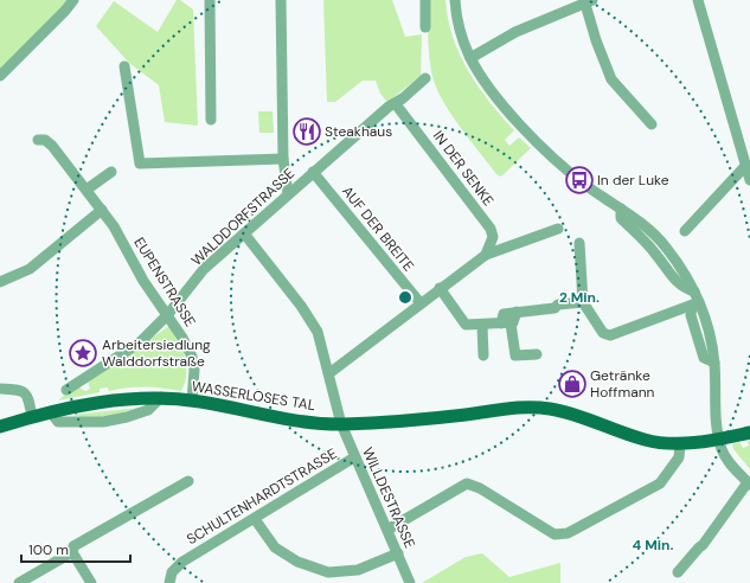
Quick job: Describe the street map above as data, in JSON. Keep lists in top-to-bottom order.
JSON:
{
  "streets": {
    "main road": ["WASSERLOSES TAL"],
    "street": [
      "IN DER SENKE",
      "WALDDORFSTRASSE",
      "AUF DER BREITE",
      "EUPENSTRASSE",
      "SCHULTENHARDTSTRASSE",
      "WILLDESTRASSE"
    ]
  },
  "crossings": [
    ["IN DER SENKE", "WALDDORFSTRASSE"],
    ["WALDDORFSTRASSE", "AUF DER BREITE"],
    ["WALDDORFSTRASSE", "EUPENSTRASSE"],
    ["WALDDORFSTRASSE", "WILLDESTRASSE"],
    ["EUPENSTRASSE", "WASSERLOSES TAL"],
    ["WASSERLOSES TAL", "WILLDESTRASSE"],
    ["SCHULTENHARDTSTRASSE", "WILLDESTRASSE"]
  ],
  "places": {
    "restaurant": ["Steakhaus"],
    "bus stop": ["In der Luke"],
    "place": ["Arbeitersiedlung Walddorfstraße"],
    "shop": ["Getränke Hoffmann"]
  },
  "scale_bar": "100 m",
  "rings": ["2 Min.", "4 Min."]
}
